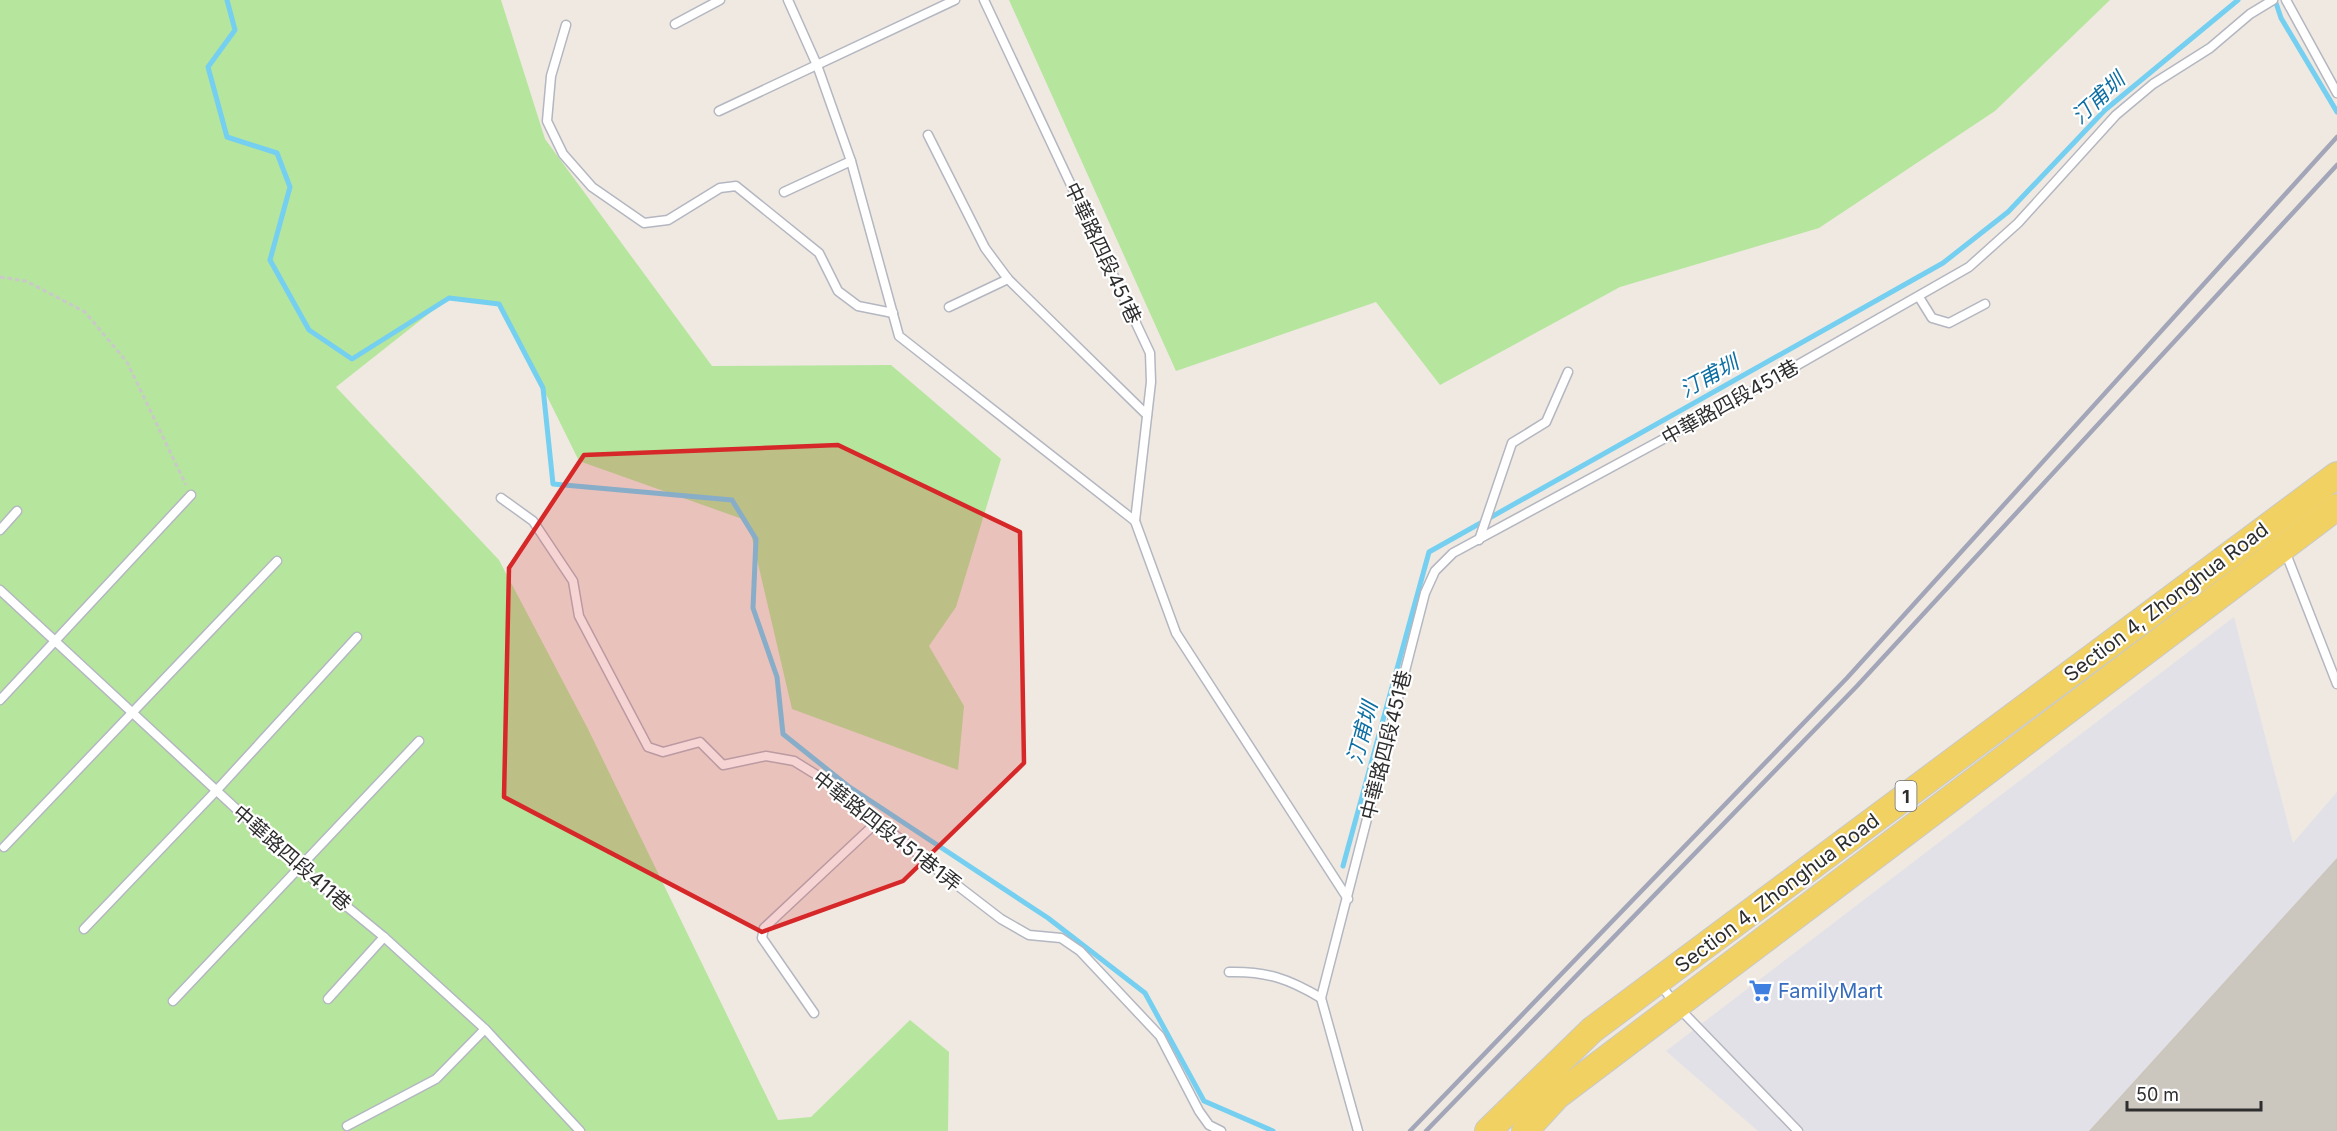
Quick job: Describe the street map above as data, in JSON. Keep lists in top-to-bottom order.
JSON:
{
  "streets": {
    "main road": ["Section 4, Zhonghua Road", "1"],
    "lane": ["中華路四段451巷", "中華路四段451巷1弄", "中華路四段411巷"]
  },
  "water": ["汀甫圳"],
  "places": {
    "supermarket": ["FamilyMart"]
  },
  "scale_bar": "50 m"
}
